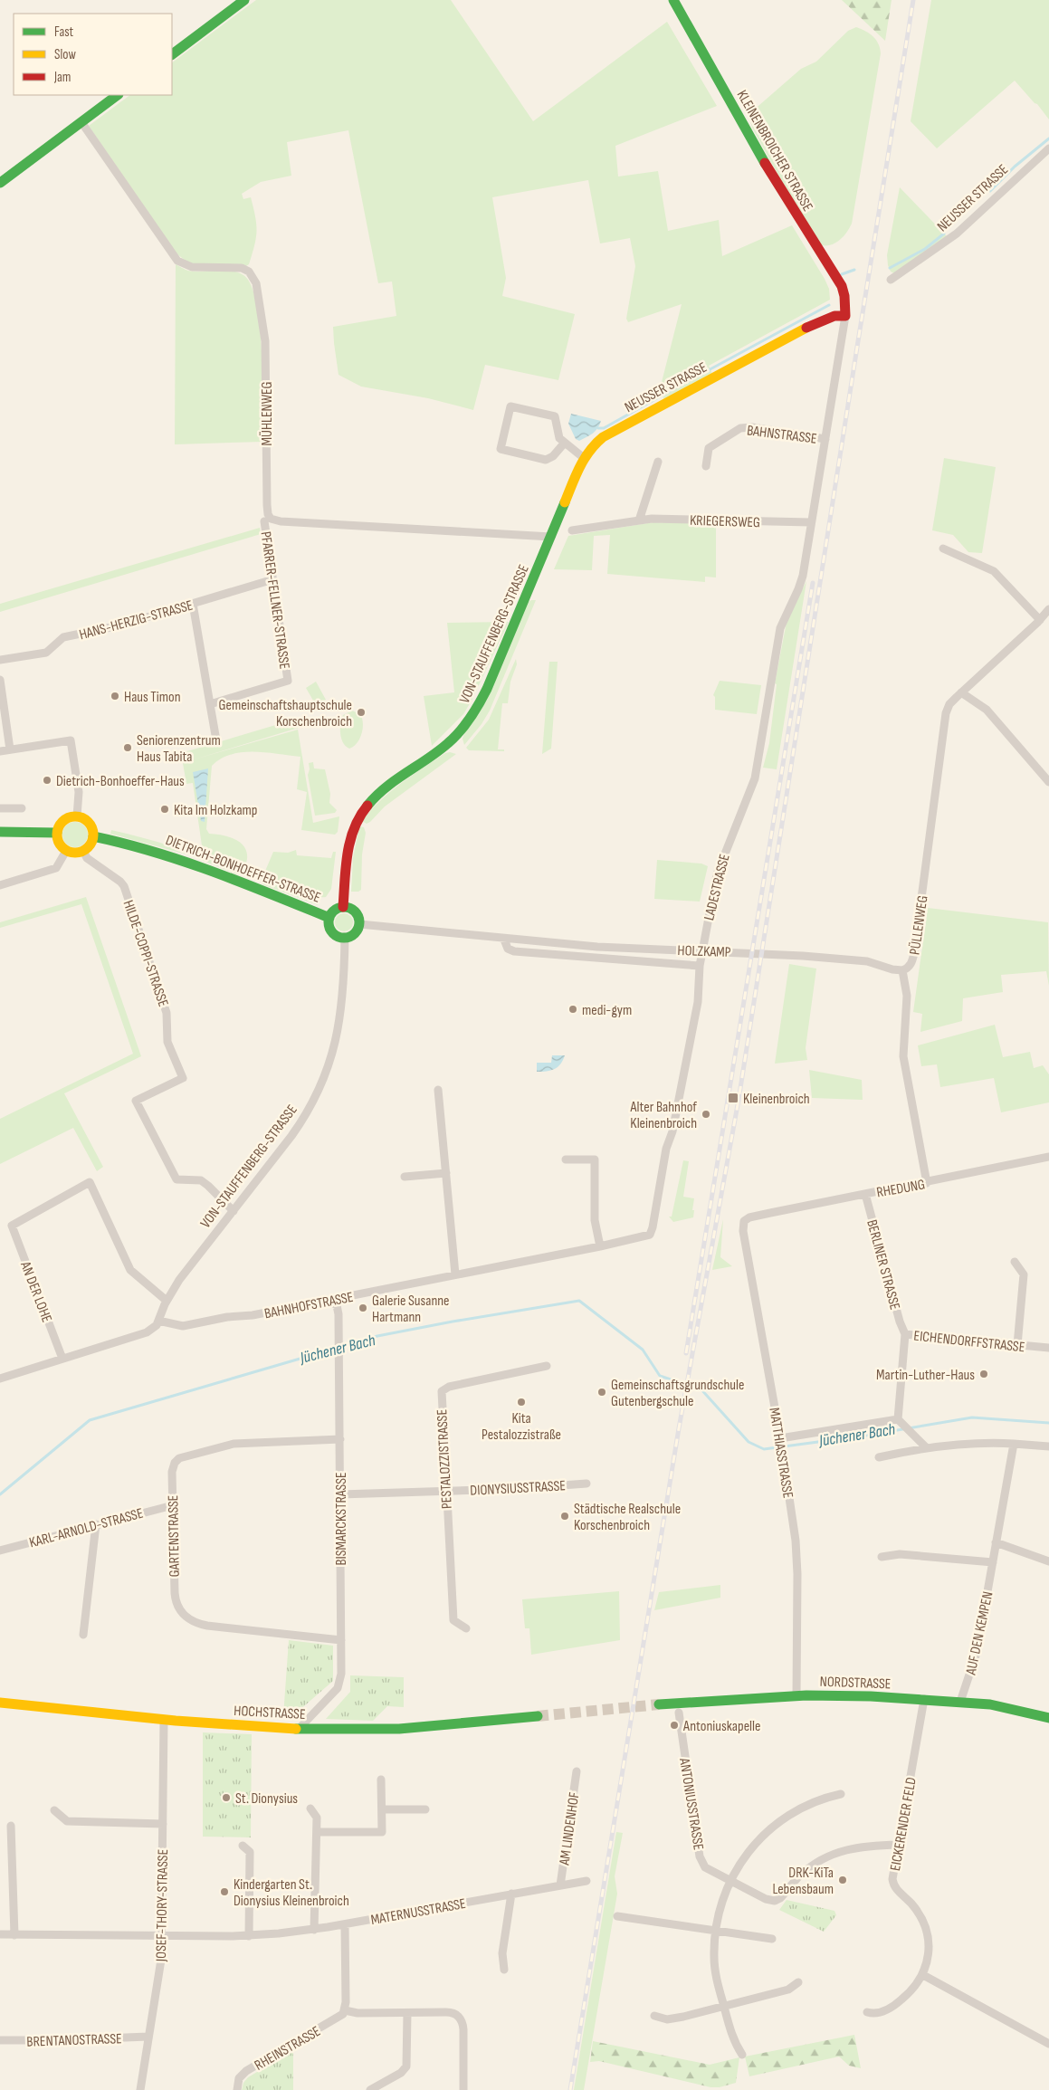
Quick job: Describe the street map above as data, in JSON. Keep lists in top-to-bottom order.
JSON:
{
  "streets": {
    "street": [
      "KLEINENBROICHER STRASSE",
      "NEUSSER STRASSE",
      "MÜHLENWEG",
      "BAHNSTRASSE",
      "KRIEGERSWEG",
      "PFARRER-FELLNER-STRASSE",
      "HANS-HERZIG-STRASSE",
      "VON-STAUFFENBERG-STRASSE",
      "DIETRICH-BONHOEFFER-STRASSE",
      "LADESTRASSE",
      "PÜLLENWEG",
      "HOLZKAMP",
      "HILDE-COPPI-STRASSE",
      "RHEDUNG",
      "BERLINER STRASSE",
      "AN DER LOHE",
      "BAHNHOFSTRASSE",
      "EICHENDORFFSTRASSE",
      "MATTHIASSTRASSE",
      "PESTALOZZISTRASSE",
      "DIONYSIUSSTRASSE",
      "BISMARCKSTRASSE",
      "KARL-ARNOLD-STRASSE",
      "GARTENSTRASSE",
      "AUF DEN KEMPEN",
      "NORDSTRASSE",
      "HOCHSTRASSE",
      "ANTONIUSSTRASSE",
      "EICKERENDER FELD",
      "AM LINDENHOF",
      "JOSEF-THORY-STRASSE",
      "MATERNUSSTRASSE",
      "BRENTANOSTRASSE",
      "RHEINSTRASSE"
    ]
  },
  "crossings": [
    ["KLEINENBROICHER STRASSE", "NEUSSER STRASSE"],
    ["KLEINENBROICHER STRASSE", "BAHNSTRASSE"],
    ["NEUSSER STRASSE", "MÜHLENWEG"],
    ["NEUSSER STRASSE", "BAHNSTRASSE"],
    ["NEUSSER STRASSE", "VON-STAUFFENBERG-STRASSE"],
    ["MÜHLENWEG", "VON-STAUFFENBERG-STRASSE"],
    ["BAHNSTRASSE", "KRIEGERSWEG"],
    ["BAHNSTRASSE", "LADESTRASSE"],
    ["KRIEGERSWEG", "LADESTRASSE"],
    ["PFARRER-FELLNER-STRASSE", "HANS-HERZIG-STRASSE"],
    ["VON-STAUFFENBERG-STRASSE", "DIETRICH-BONHOEFFER-STRASSE"],
    ["VON-STAUFFENBERG-STRASSE", "HOLZKAMP"],
    ["VON-STAUFFENBERG-STRASSE", "HILDE-COPPI-STRASSE"],
    ["VON-STAUFFENBERG-STRASSE", "AN DER LOHE"],
    ["VON-STAUFFENBERG-STRASSE", "BAHNHOFSTRASSE"],
    ["DIETRICH-BONHOEFFER-STRASSE", "HOLZKAMP"],
    ["DIETRICH-BONHOEFFER-STRASSE", "HILDE-COPPI-STRASSE"],
    ["LADESTRASSE", "HOLZKAMP"],
    ["LADESTRASSE", "BAHNHOFSTRASSE"],
    ["PÜLLENWEG", "HOLZKAMP"],
    ["PÜLLENWEG", "RHEDUNG"],
    ["RHEDUNG", "BERLINER STRASSE"],
    ["RHEDUNG", "MATTHIASSTRASSE"],
    ["BERLINER STRASSE", "EICHENDORFFSTRASSE"],
    ["BAHNHOFSTRASSE", "BISMARCKSTRASSE"],
    ["MATTHIASSTRASSE", "NORDSTRASSE"],
    ["PESTALOZZISTRASSE", "DIONYSIUSSTRASSE"],
    ["DIONYSIUSSTRASSE", "BISMARCKSTRASSE"],
    ["BISMARCKSTRASSE", "GARTENSTRASSE"],
    ["BISMARCKSTRASSE", "HOCHSTRASSE"],
    ["KARL-ARNOLD-STRASSE", "GARTENSTRASSE"],
    ["AUF DEN KEMPEN", "NORDSTRASSE"],
    ["NORDSTRASSE", "EICKERENDER FELD"],
    ["HOCHSTRASSE", "JOSEF-THORY-STRASSE"],
    ["ANTONIUSSTRASSE", "EICKERENDER FELD"],
    ["AM LINDENHOF", "MATERNUSSTRASSE"],
    ["JOSEF-THORY-STRASSE", "MATERNUSSTRASSE"],
    ["JOSEF-THORY-STRASSE", "BRENTANOSTRASSE"]
  ],
  "water": ["Jüchener Bach"],
  "places": {
    "other": [
      "Haus Timon",
      "Gemeinschaftshauptschule Korschenbroich",
      "Seniorenzentrum Haus Tabita",
      "Dietrich-Bonhoeffer-Haus",
      "Kita Im Holzkamp",
      "medi-gym",
      "Alter Bahnhof Kleinenbroich",
      "Galerie Susanne Hartmann",
      "Martin-Luther-Haus",
      "Gemeinschaftsgrundschule Gutenbergschule",
      "Kita Pestalozzistraße",
      "Städtische Realschule Korschenbroich",
      "Antoniuskapelle",
      "St. Dionysius",
      "DRK-KiTa Lebensbaum",
      "Kindergarten St. Dionysius Kleinenbroich"
    ],
    "transit": ["Kleinenbroich"]
  },
  "legend": ["Fast", "Slow", "Jam"]
}
